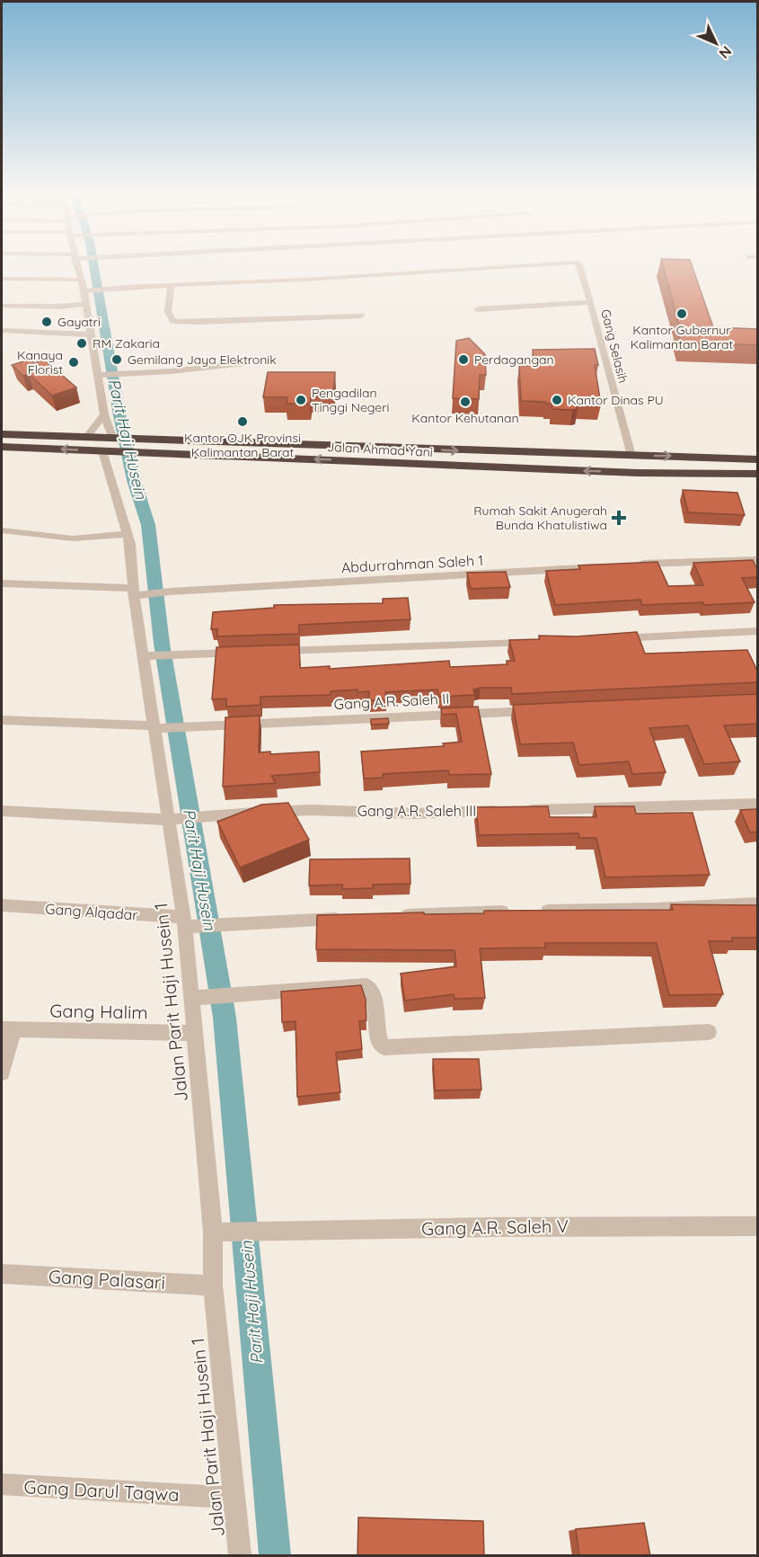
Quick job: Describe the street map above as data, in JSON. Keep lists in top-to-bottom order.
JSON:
{
  "streets": {
    "highway": ["Jalan Ahmad Yani"],
    "street": [
      "Gang Selasih",
      "Abdurrahman Saleh 1",
      "Gang A.R. Saleh II",
      "Gang A.R. Saleh III",
      "Gang Alqadar",
      "Jalan Parit Haji Husein 1",
      "Gang Halim",
      "Gang A.R. Saleh V",
      "Gang Palasari",
      "Gang Darul Taqwa"
    ]
  },
  "crossings": [
    ["Gang Selasih", "Jalan Ahmad Yani"],
    ["Jalan Ahmad Yani", "Jalan Parit Haji Husein 1"],
    ["Abdurrahman Saleh 1", "Jalan Parit Haji Husein 1"],
    ["Gang A.R. Saleh II", "Jalan Parit Haji Husein 1"],
    ["Gang A.R. Saleh III", "Jalan Parit Haji Husein 1"],
    ["Gang Alqadar", "Jalan Parit Haji Husein 1"],
    ["Jalan Parit Haji Husein 1", "Gang Halim"],
    ["Jalan Parit Haji Husein 1", "Gang A.R. Saleh V"],
    ["Jalan Parit Haji Husein 1", "Gang Palasari"],
    ["Jalan Parit Haji Husein 1", "Gang Darul Taqwa"]
  ],
  "water": ["Parit Haji Husein"],
  "places": {
    "other": [
      "Kantor Gubernur Kalimantan Barat",
      "Gayatri",
      "RM Zakaria",
      "Gemilang Jaya Elektronik",
      "Perdagangan",
      "Kanaya Florist",
      "Pengadilan Tinggi Negeri",
      "Kantor Dinas PU",
      "Kantor Kehutanan",
      "Kantor OJK Provinsi Kalimantan Barat"
    ],
    "health": ["Rumah Sakit Anugerah Bunda Khatulistiwa"]
  },
  "north": "bottom right"
}
